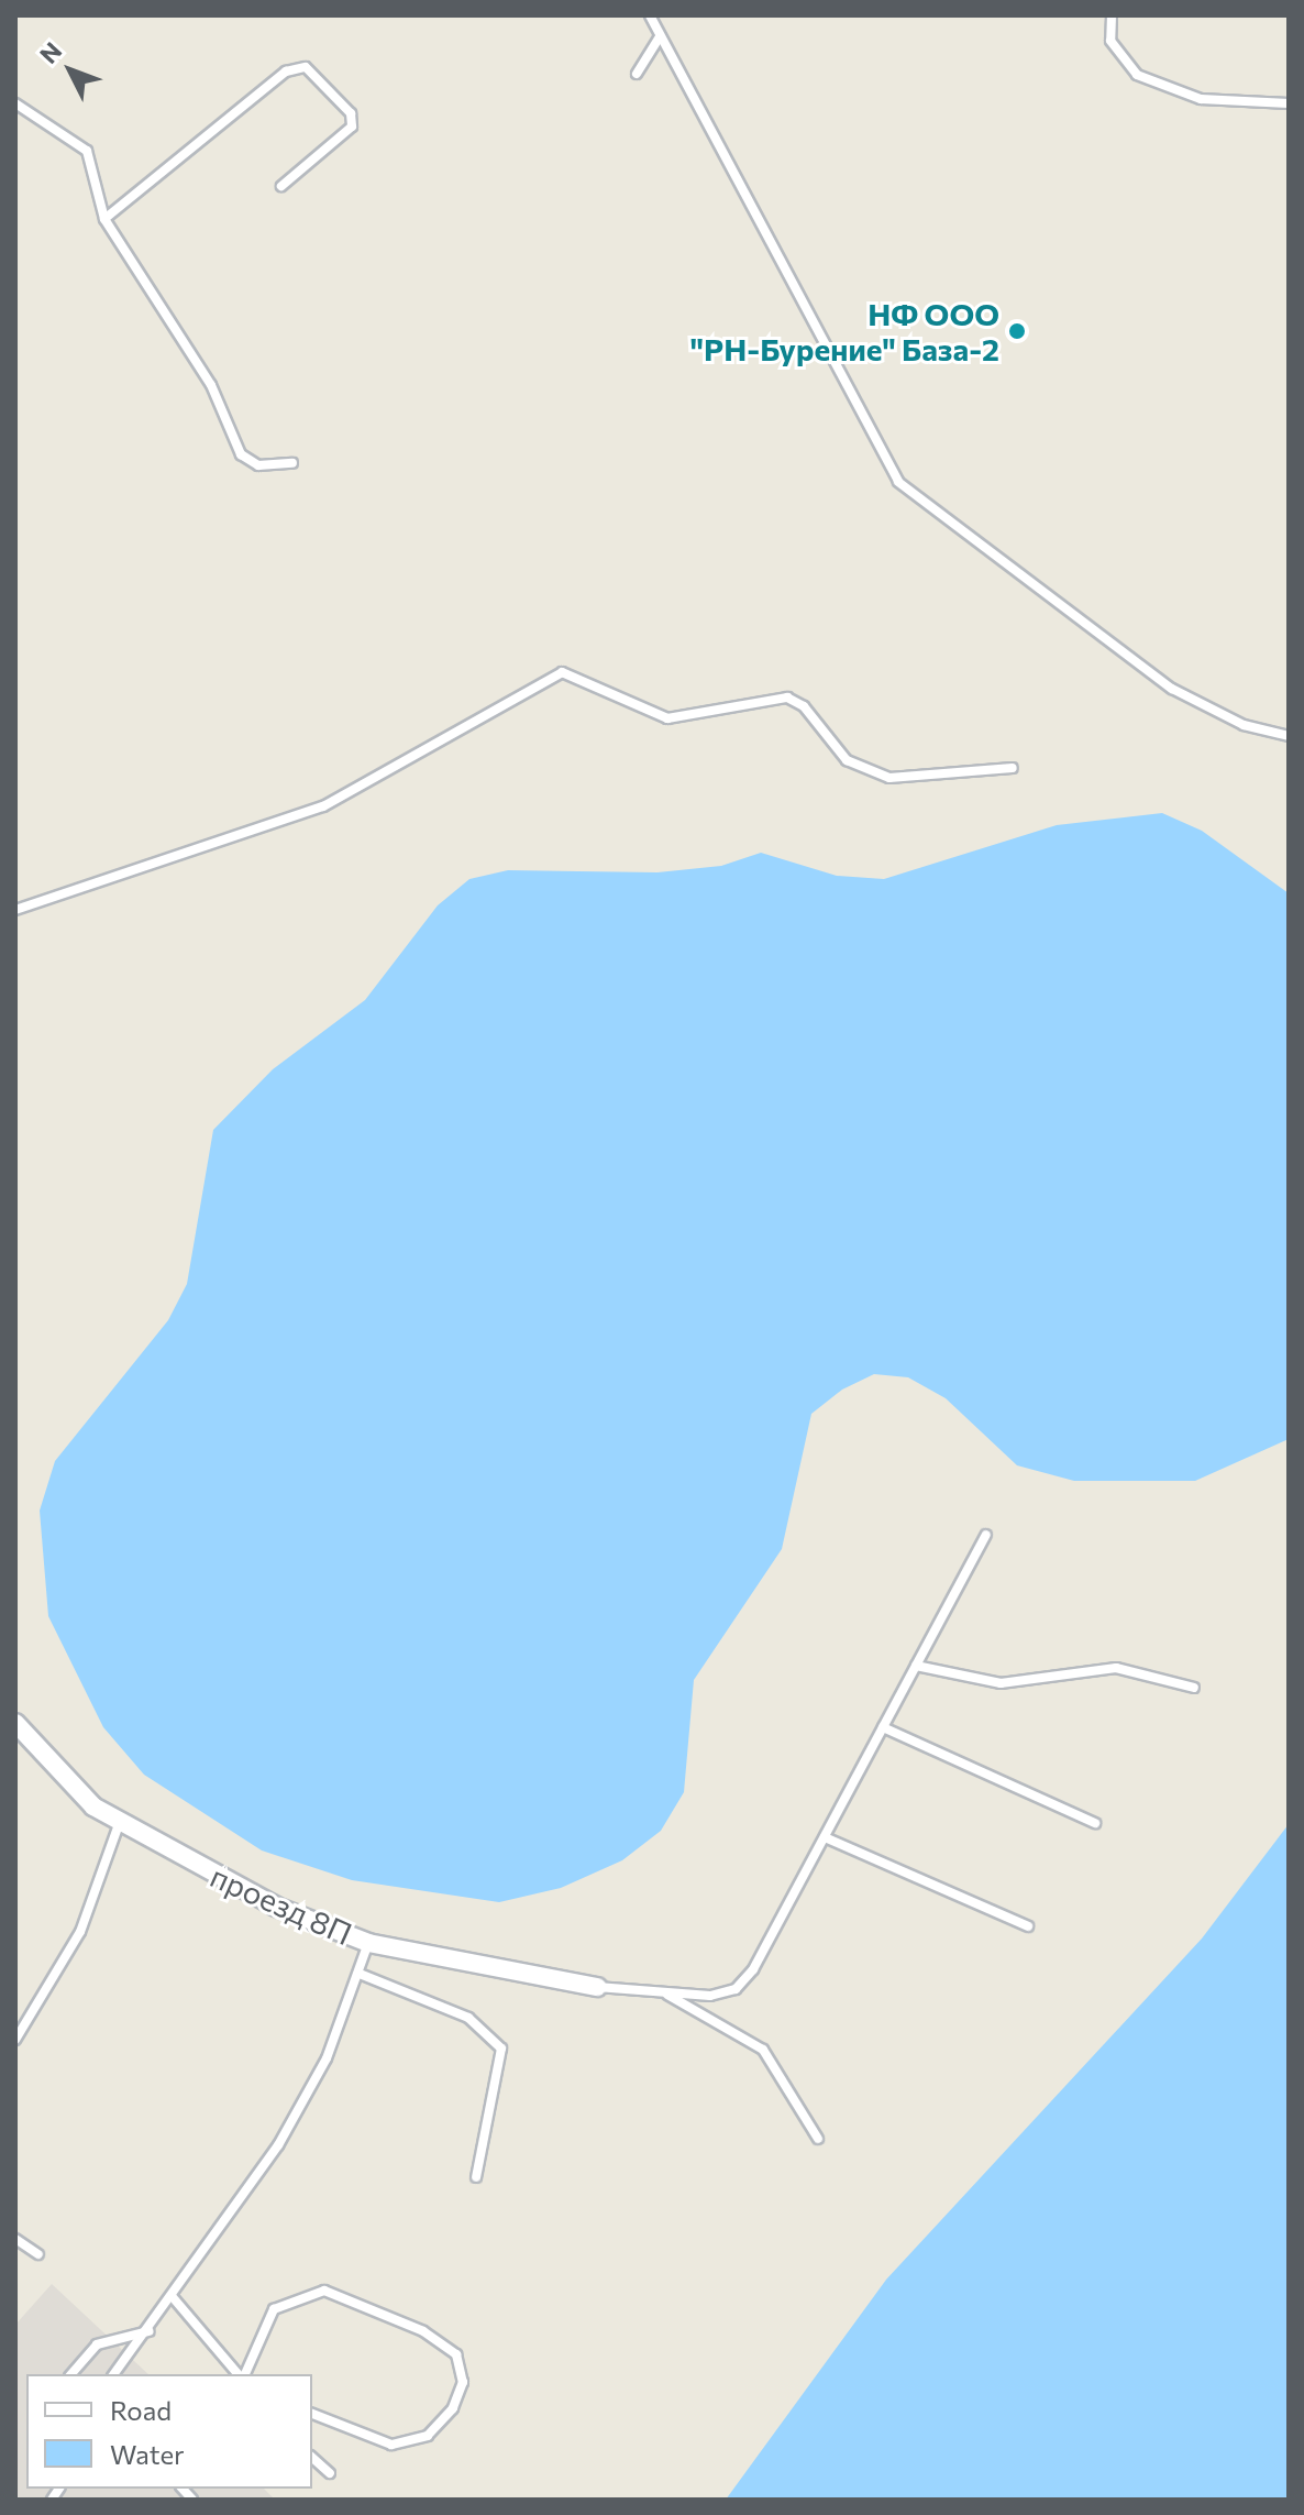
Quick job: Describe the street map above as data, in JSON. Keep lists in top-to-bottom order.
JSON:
{
  "streets": {
    "street": ["проезд 8П"]
  },
  "places": ["НФ ООО \"РН-Бурение\" База-2"],
  "legend": ["Road", "Water"],
  "north": "top left"
}
